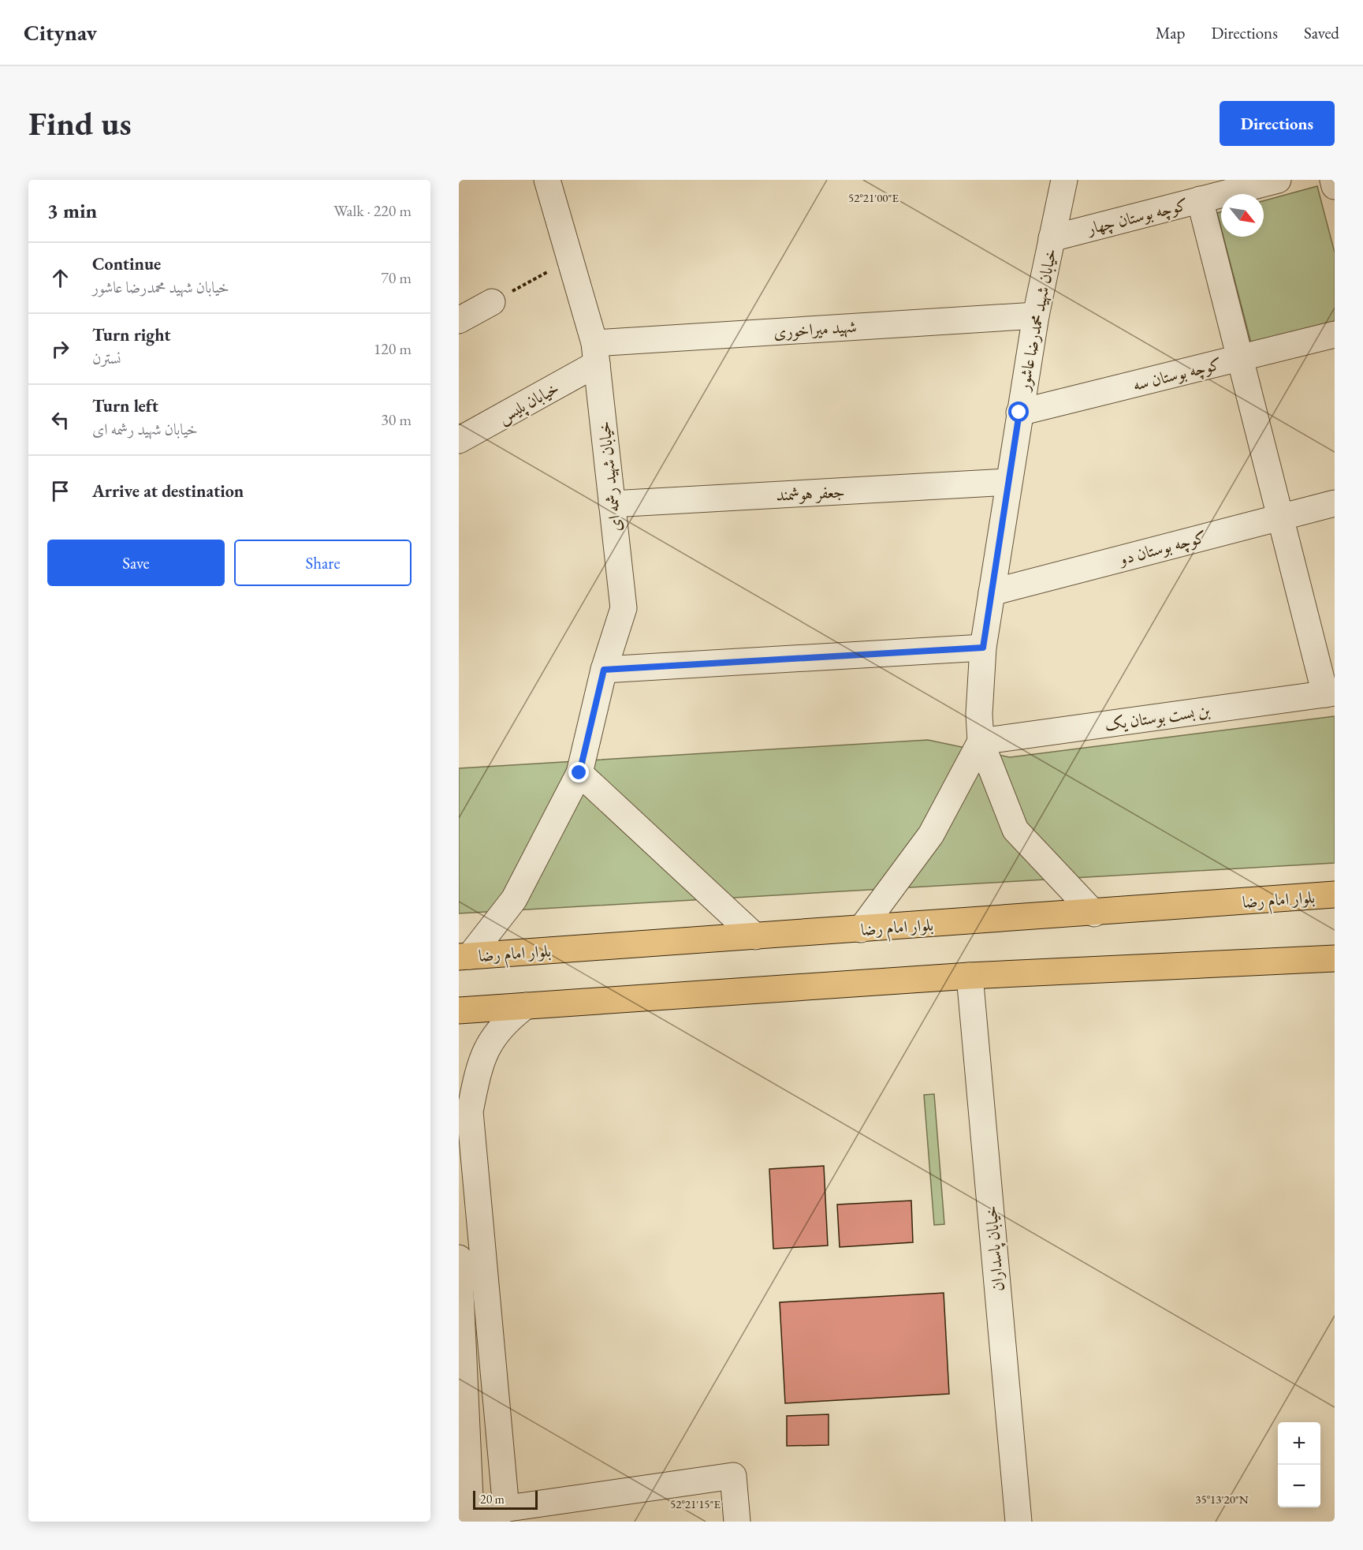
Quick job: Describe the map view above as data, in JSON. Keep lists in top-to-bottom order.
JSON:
{
  "streets": {
    "main road": ["بلوار امام رضا"],
    "street": [
      "کوچه بوستان چهار",
      "خیابان شهید محمدرضا عاشور",
      "شهید میراخوری",
      "کوچه بوستان سه",
      "خیابان پلیس",
      "خیابان شهید رشمه ای",
      "جعفر هوشمند",
      "کوچه بوستان دو",
      "بن بست بوستان یک",
      "خیابان پاسداران"
    ]
  },
  "crossings": [
    ["کوچه بوستان چهار", "خیابان شهید محمدرضا عاشور"],
    ["خیابان شهید محمدرضا عاشور", "شهید میراخوری"],
    ["خیابان شهید محمدرضا عاشور", "کوچه بوستان سه"],
    ["خیابان شهید محمدرضا عاشور", "جعفر هوشمند"],
    ["خیابان شهید محمدرضا عاشور", "کوچه بوستان دو"],
    ["خیابان شهید محمدرضا عاشور", "بن بست بوستان یک"],
    ["شهید میراخوری", "خیابان پلیس"],
    ["شهید میراخوری", "خیابان شهید رشمه ای"],
    ["خیابان پلیس", "خیابان شهید رشمه ای"],
    ["خیابان شهید رشمه ای", "جعفر هوشمند"],
    ["خیابان شهید رشمه ای", "بلوار امام رضا"]
  ],
  "scale_bar": "20 m",
  "north": "bottom right",
  "page": {
    "header": "Citynav",
    "nav": ["Map", "Directions", "Saved"],
    "buttons": [
      "Directions",
      ["Save", "Share"]
    ],
    "title": "Find us",
    "heading": ["3 min", "Walk · 220 m"],
    "list": [
      ["Continue", "خیابان شهید محمدرضا عاشور", "70 m"],
      ["Turn right", "نسترن", "120 m"],
      ["Turn left", "خیابان شهید رشمه ای", "30 m"],
      "Arrive at destination"
    ],
    "map_buttons": ["+", "−"],
    "scale": "20 m"
  },
  "coordinates": ["52°21'00\"E", "35°13'20\"N", "52°21'15\"E"]
}
